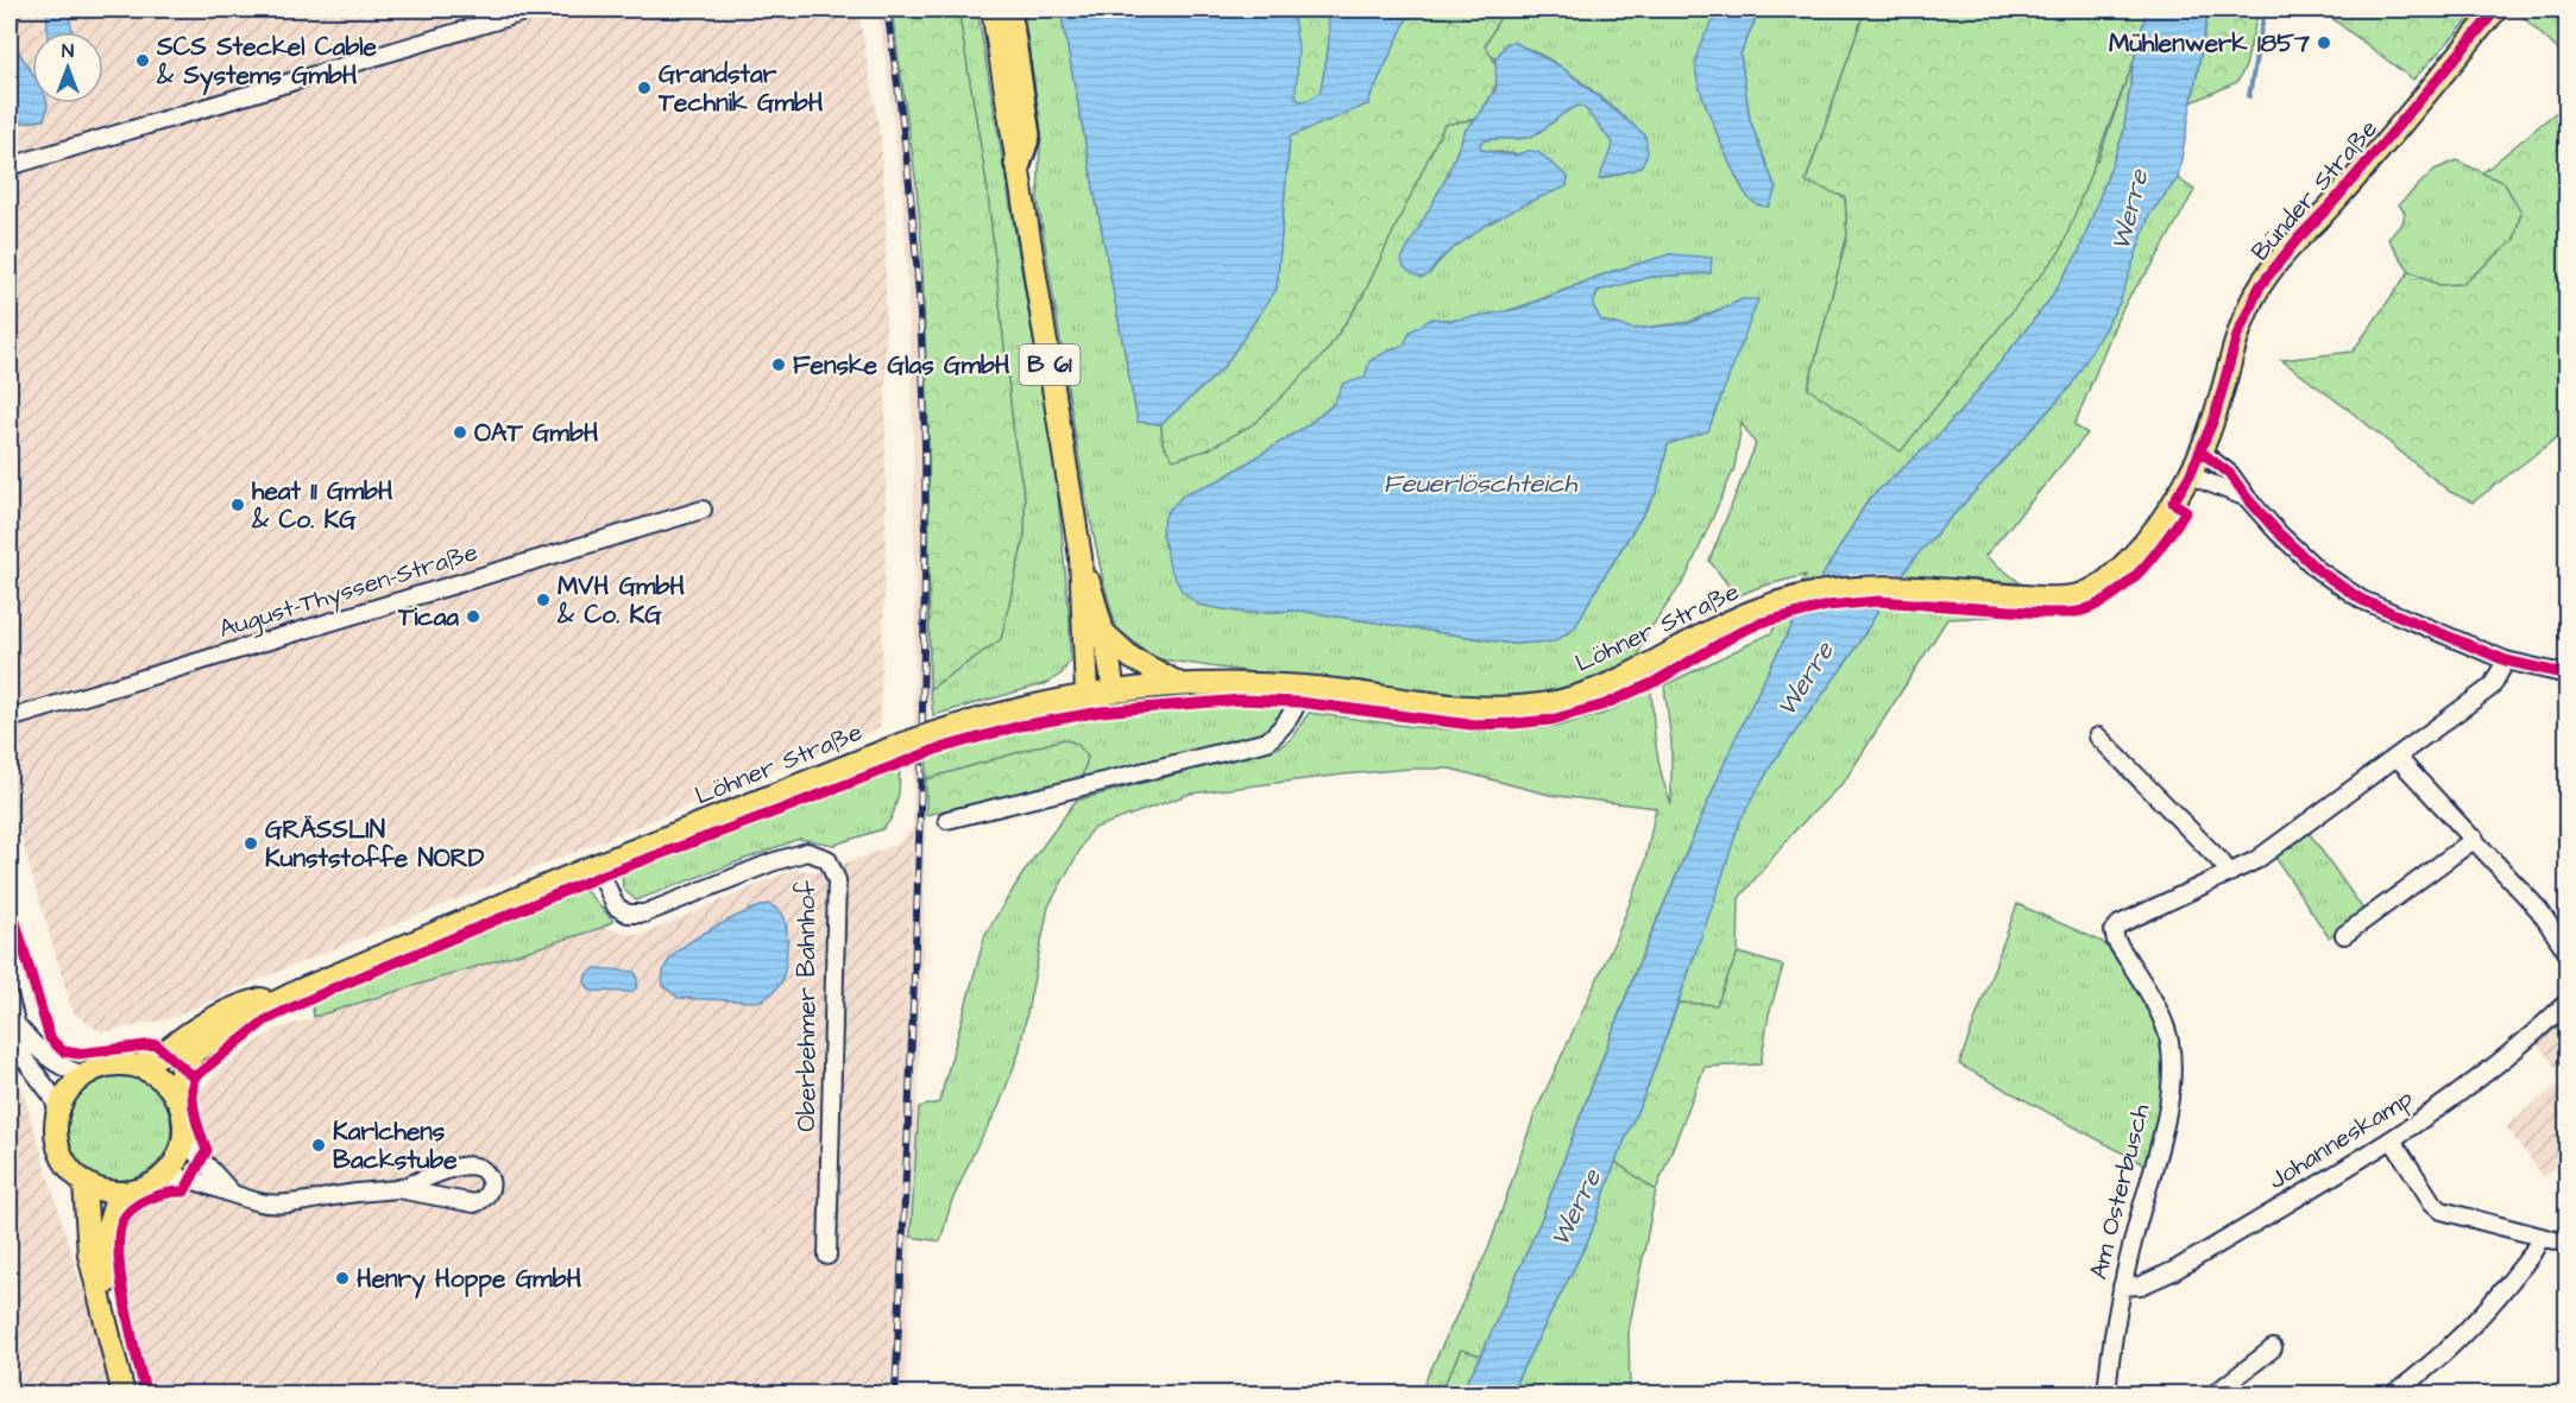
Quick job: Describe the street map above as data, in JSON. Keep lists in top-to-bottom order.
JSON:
{
  "streets": {
    "main road": ["Bünder Straße", "B 61", "Löhner Straße"],
    "street": [
      "August-Thyssen-Straße",
      "Oberbehmer Bahnhof",
      "Johanneskamp",
      "Am Osterbusch"
    ]
  },
  "crossings": [
    ["Bünder Straße", "Löhner Straße"],
    ["B 61", "Löhner Straße"],
    ["Löhner Straße", "Oberbehmer Bahnhof"],
    ["Johanneskamp", "Am Osterbusch"]
  ],
  "water": ["Werre", "Feuerlöschteich"],
  "places": [
    "Mühlenwerk 1857",
    "SCS Steckel Cable & Systems GmbH",
    "Grandstar Technik GmbH",
    "Fenske Glas GmbH",
    "OAT GmbH",
    "heat 11 GmbH & Co. KG",
    "MVH GmbH & Co. KG",
    "Ticaa",
    "GRÄSSLIN Kunststoffe NORD",
    "Karlchens Backstube",
    "Henry Hoppe GmbH"
  ],
  "north": "top"
}
